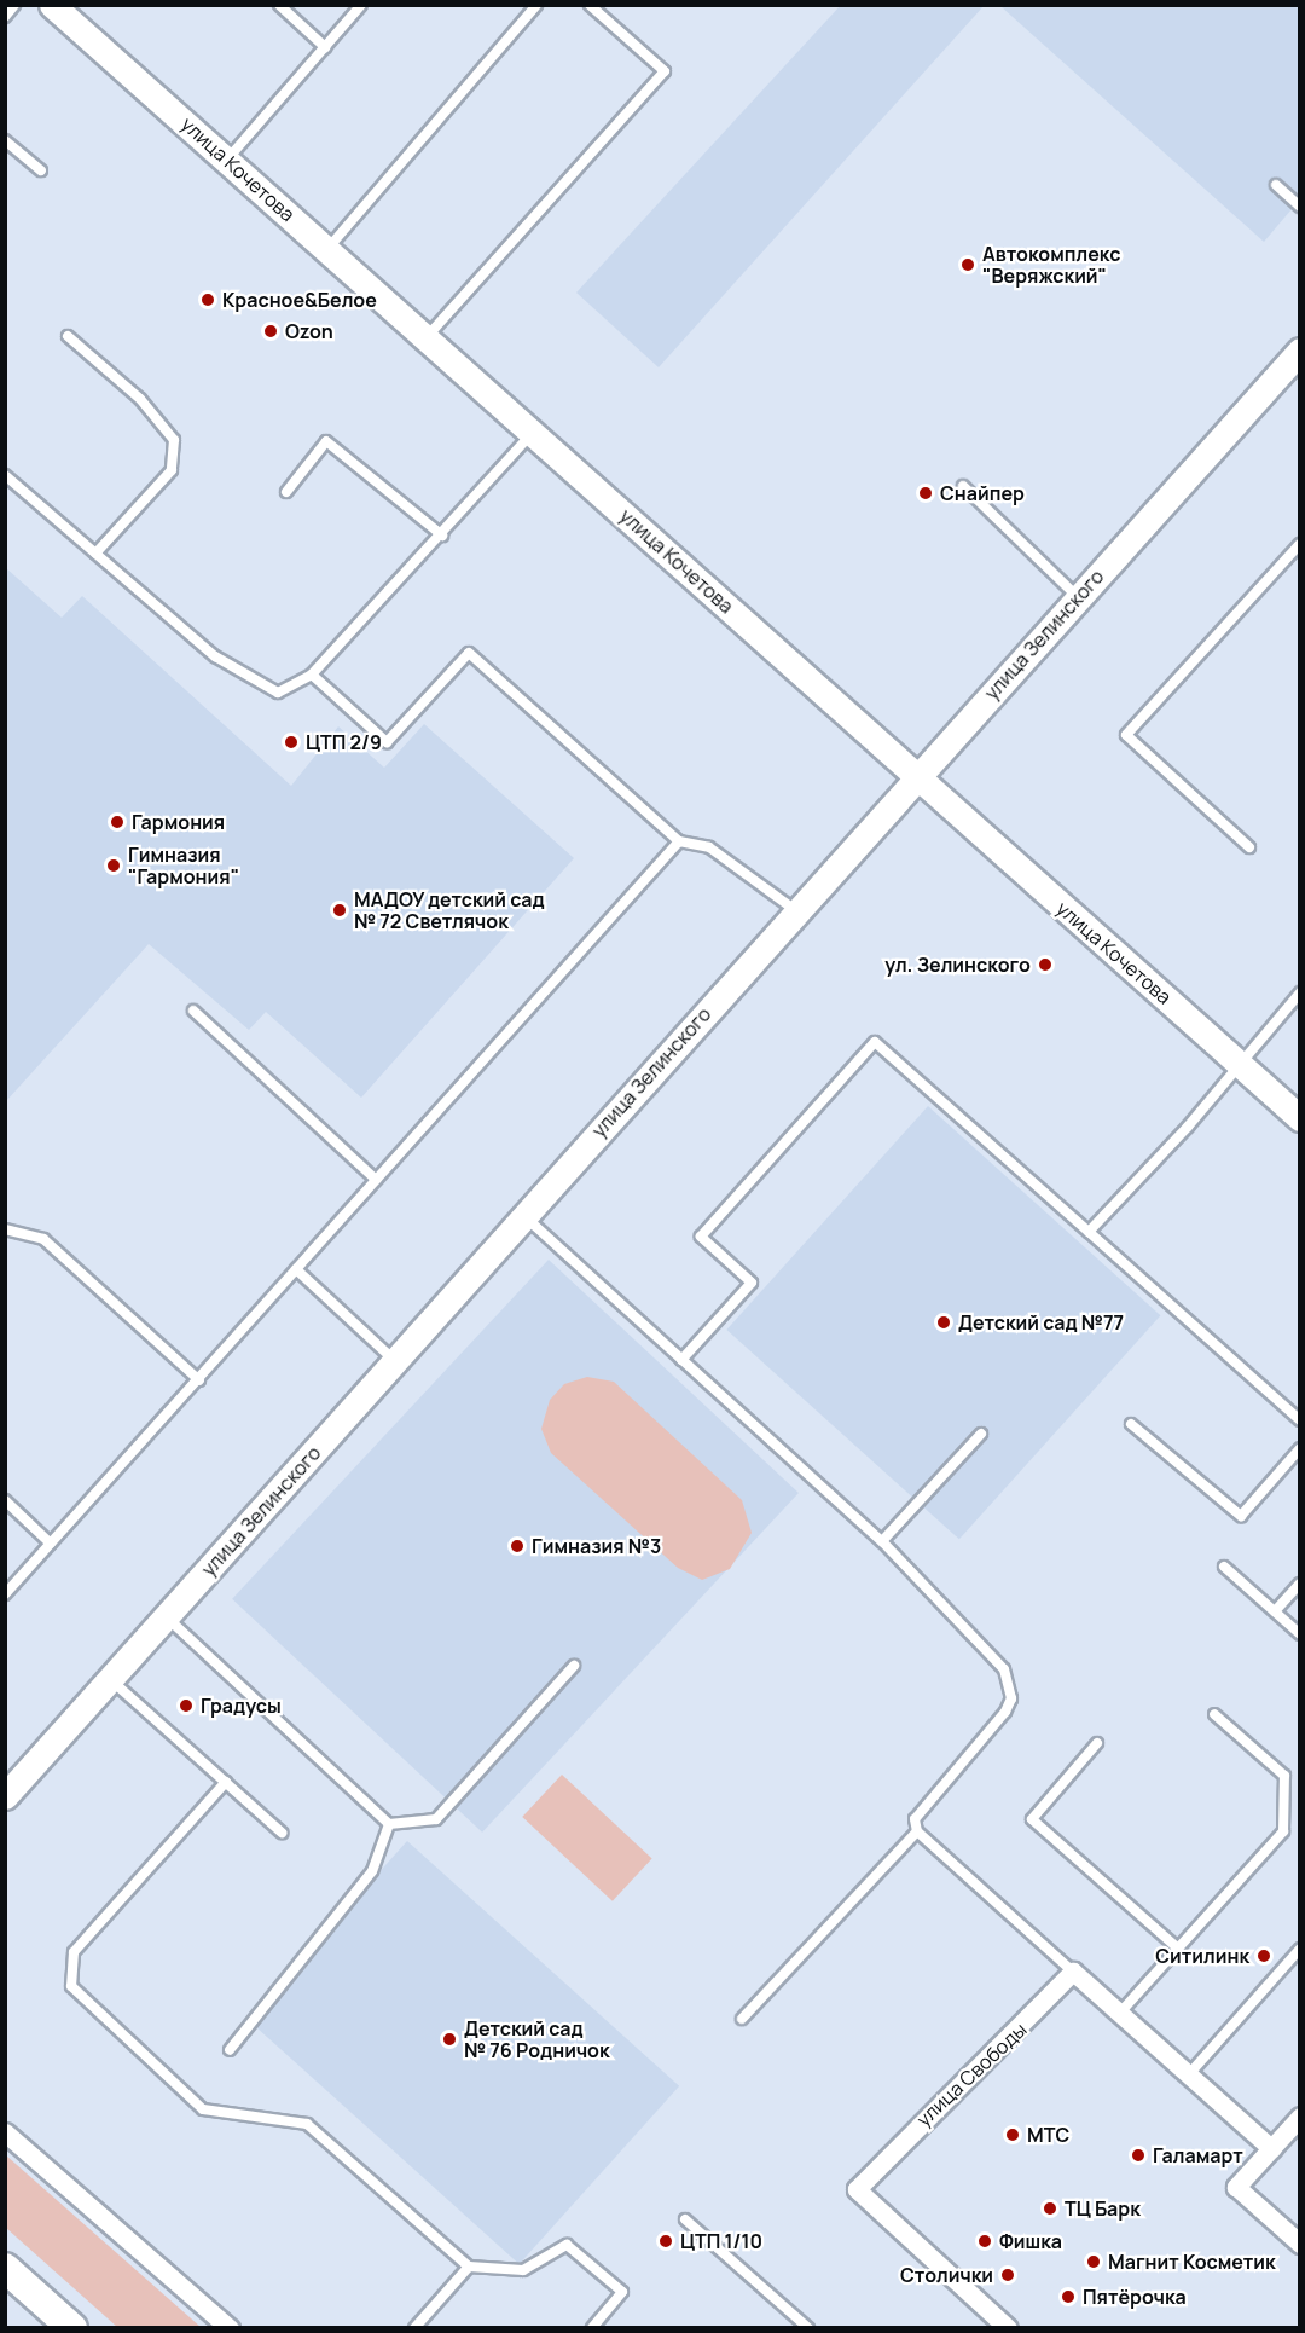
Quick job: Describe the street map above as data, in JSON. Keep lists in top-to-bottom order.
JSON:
{
  "streets": {
    "street": ["улица Кочетова", "улица Зелинского", "улица Свободы"]
  },
  "crossings": [
    ["улица Кочетова", "улица Зелинского"]
  ],
  "places": [
    "Автокомплекс \"Веряжский\"",
    "Красное&Белое",
    "Ozon",
    "Снайпер",
    "ЦТП 2/9",
    "Гармония",
    "Гимназия \"Гармония\"",
    "МАДОУ детский сад № 72 Светлячок",
    "ул. Зелинского",
    "Детский сад №77",
    "Гимназия №3",
    "Градусы",
    "Ситилинк",
    "Детский сад № 76 Родничок",
    "МТС",
    "Галамарт",
    "ТЦ Барк",
    "ЦТП 1/10",
    "Фишка",
    "Магнит Косметик",
    "Столички",
    "Пятёрочка"
  ]
}
